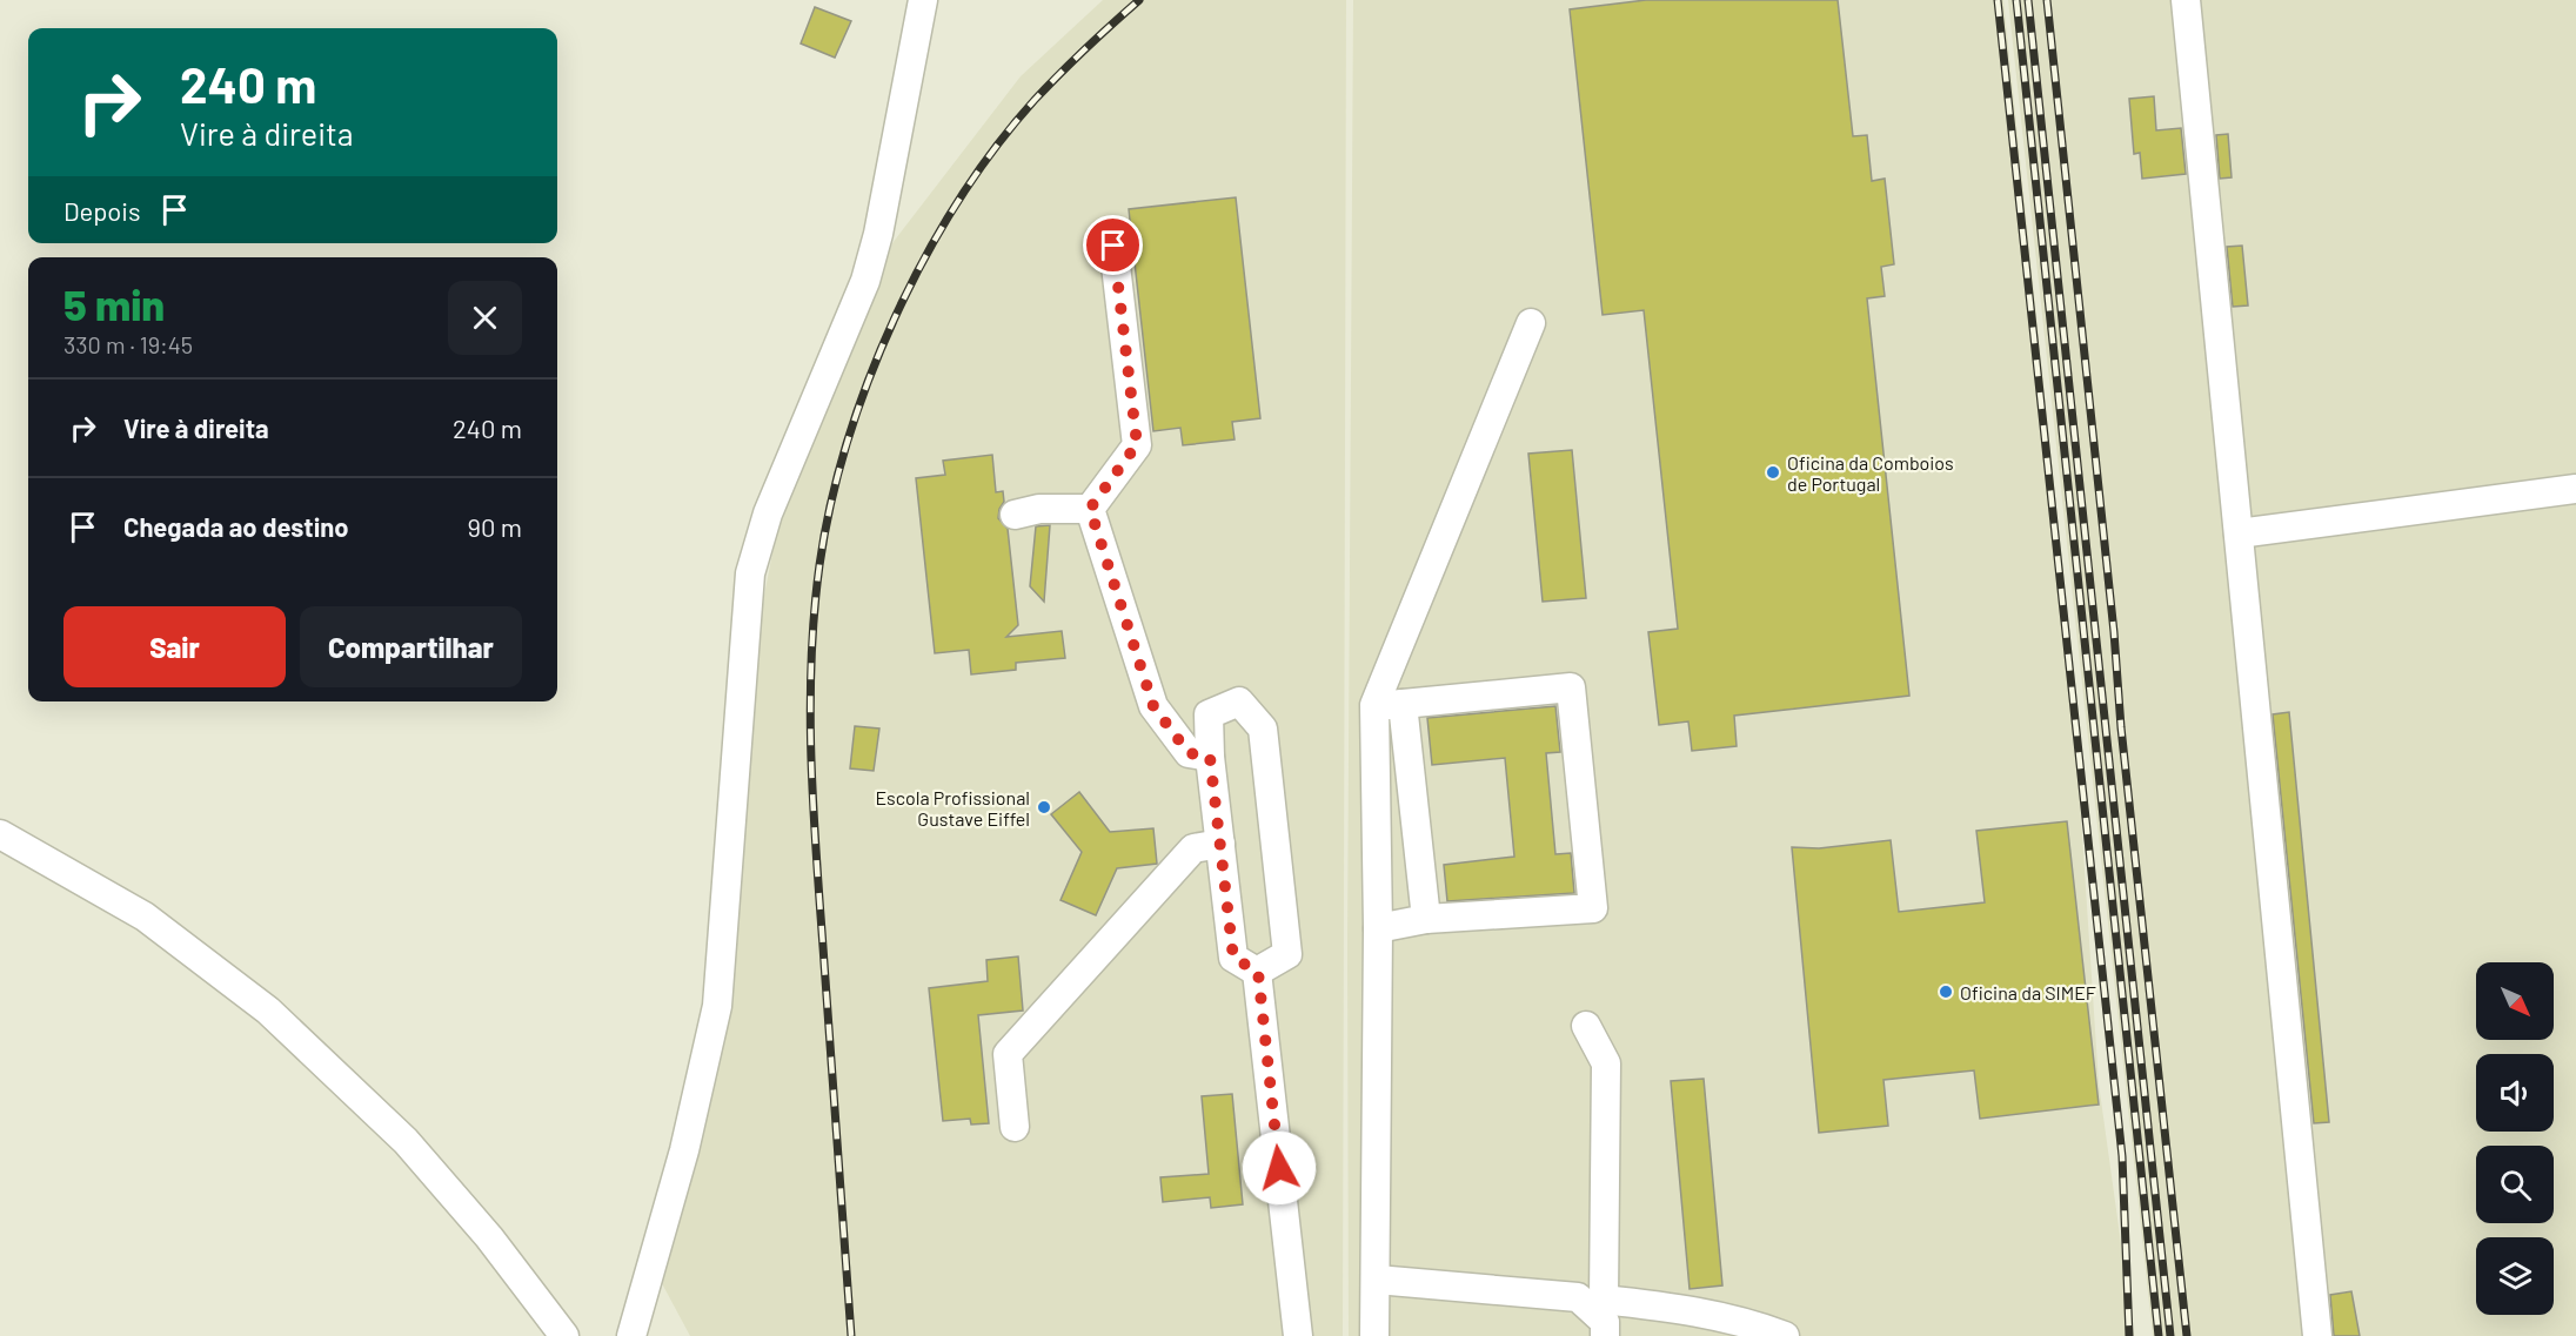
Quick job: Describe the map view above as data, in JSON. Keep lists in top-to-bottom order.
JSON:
{
  "places": ["Oficina da Comboios de Portugal", "Escola Profissional Gustave Eiffel", "Oficina da SIMEF"],
  "north": "bottom right",
  "page": {
    "turn": ["240 m", "Vire à direita"],
    "then": "Depois",
    "heading": ["5 min", "330 m · 19:45"],
    "list": [
      {
        "name": "Vire à direita",
        "value": "240 m"
      },
      {
        "name": "Chegada ao destino",
        "value": "90 m"
      }
    ],
    "buttons": ["Sair", "Compartilhar"]
  }
}
